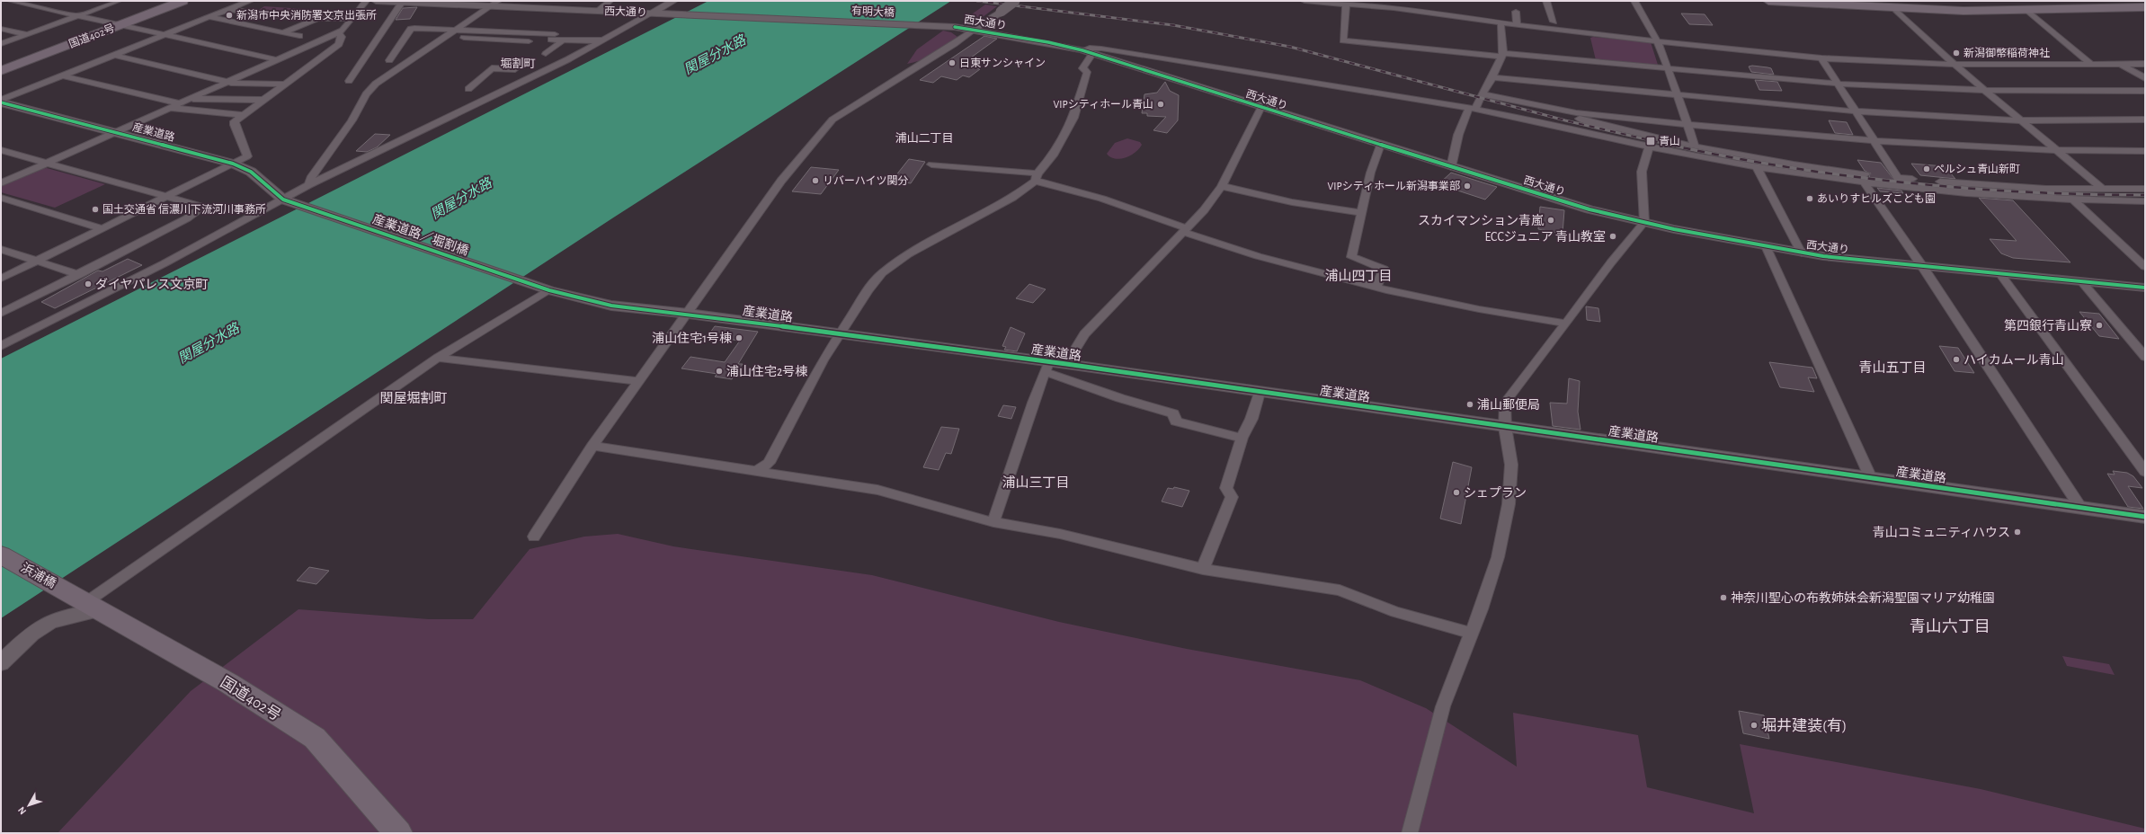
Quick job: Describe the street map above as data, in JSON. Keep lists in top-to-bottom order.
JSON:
{
  "streets": {
    "highway": ["国道402号", "浜浦橋"],
    "street": [
      "西大通り",
      "有明大橋",
      "産業道路",
      "産業道路／堀割橋"
    ]
  },
  "crossings": [
    ["西大通り", "有明大橋"],
    ["国道402号", "浜浦橋"],
    ["産業道路", "産業道路／堀割橋"]
  ],
  "districts": [
    "堀割町",
    "浦山二丁目",
    "浦山四丁目",
    "青山五丁目",
    "関屋堀割町",
    "浦山三丁目",
    "青山六丁目"
  ],
  "water": ["関屋分水路"],
  "places": {
    "other": [
      "新潟市中央消防署文京出張所",
      "新潟御幣稲荷神社",
      "日東サンシャイン",
      "VIPシティホール青山",
      "ペルシュ青山新町",
      "リバーハイツ関分",
      "VIPシティホール新潟事業部",
      "あいりすヒルズこども園",
      "国土交通省 信濃川下流河川事務所",
      "スカイマンション青嵐",
      "ECCジュニア 青山教室",
      "ダイヤパレス文京町",
      "第四銀行青山寮",
      "浦山住宅1号棟",
      "ハイカムール青山",
      "浦山住宅2号棟",
      "浦山郵便局",
      "シェプラン",
      "青山コミュニティハウス",
      "神奈川聖心の布教姉妹会新潟聖園マリア幼稚園",
      "堀井建装(有)"
    ],
    "transit": ["青山"]
  },
  "north": "bottom left"
}
